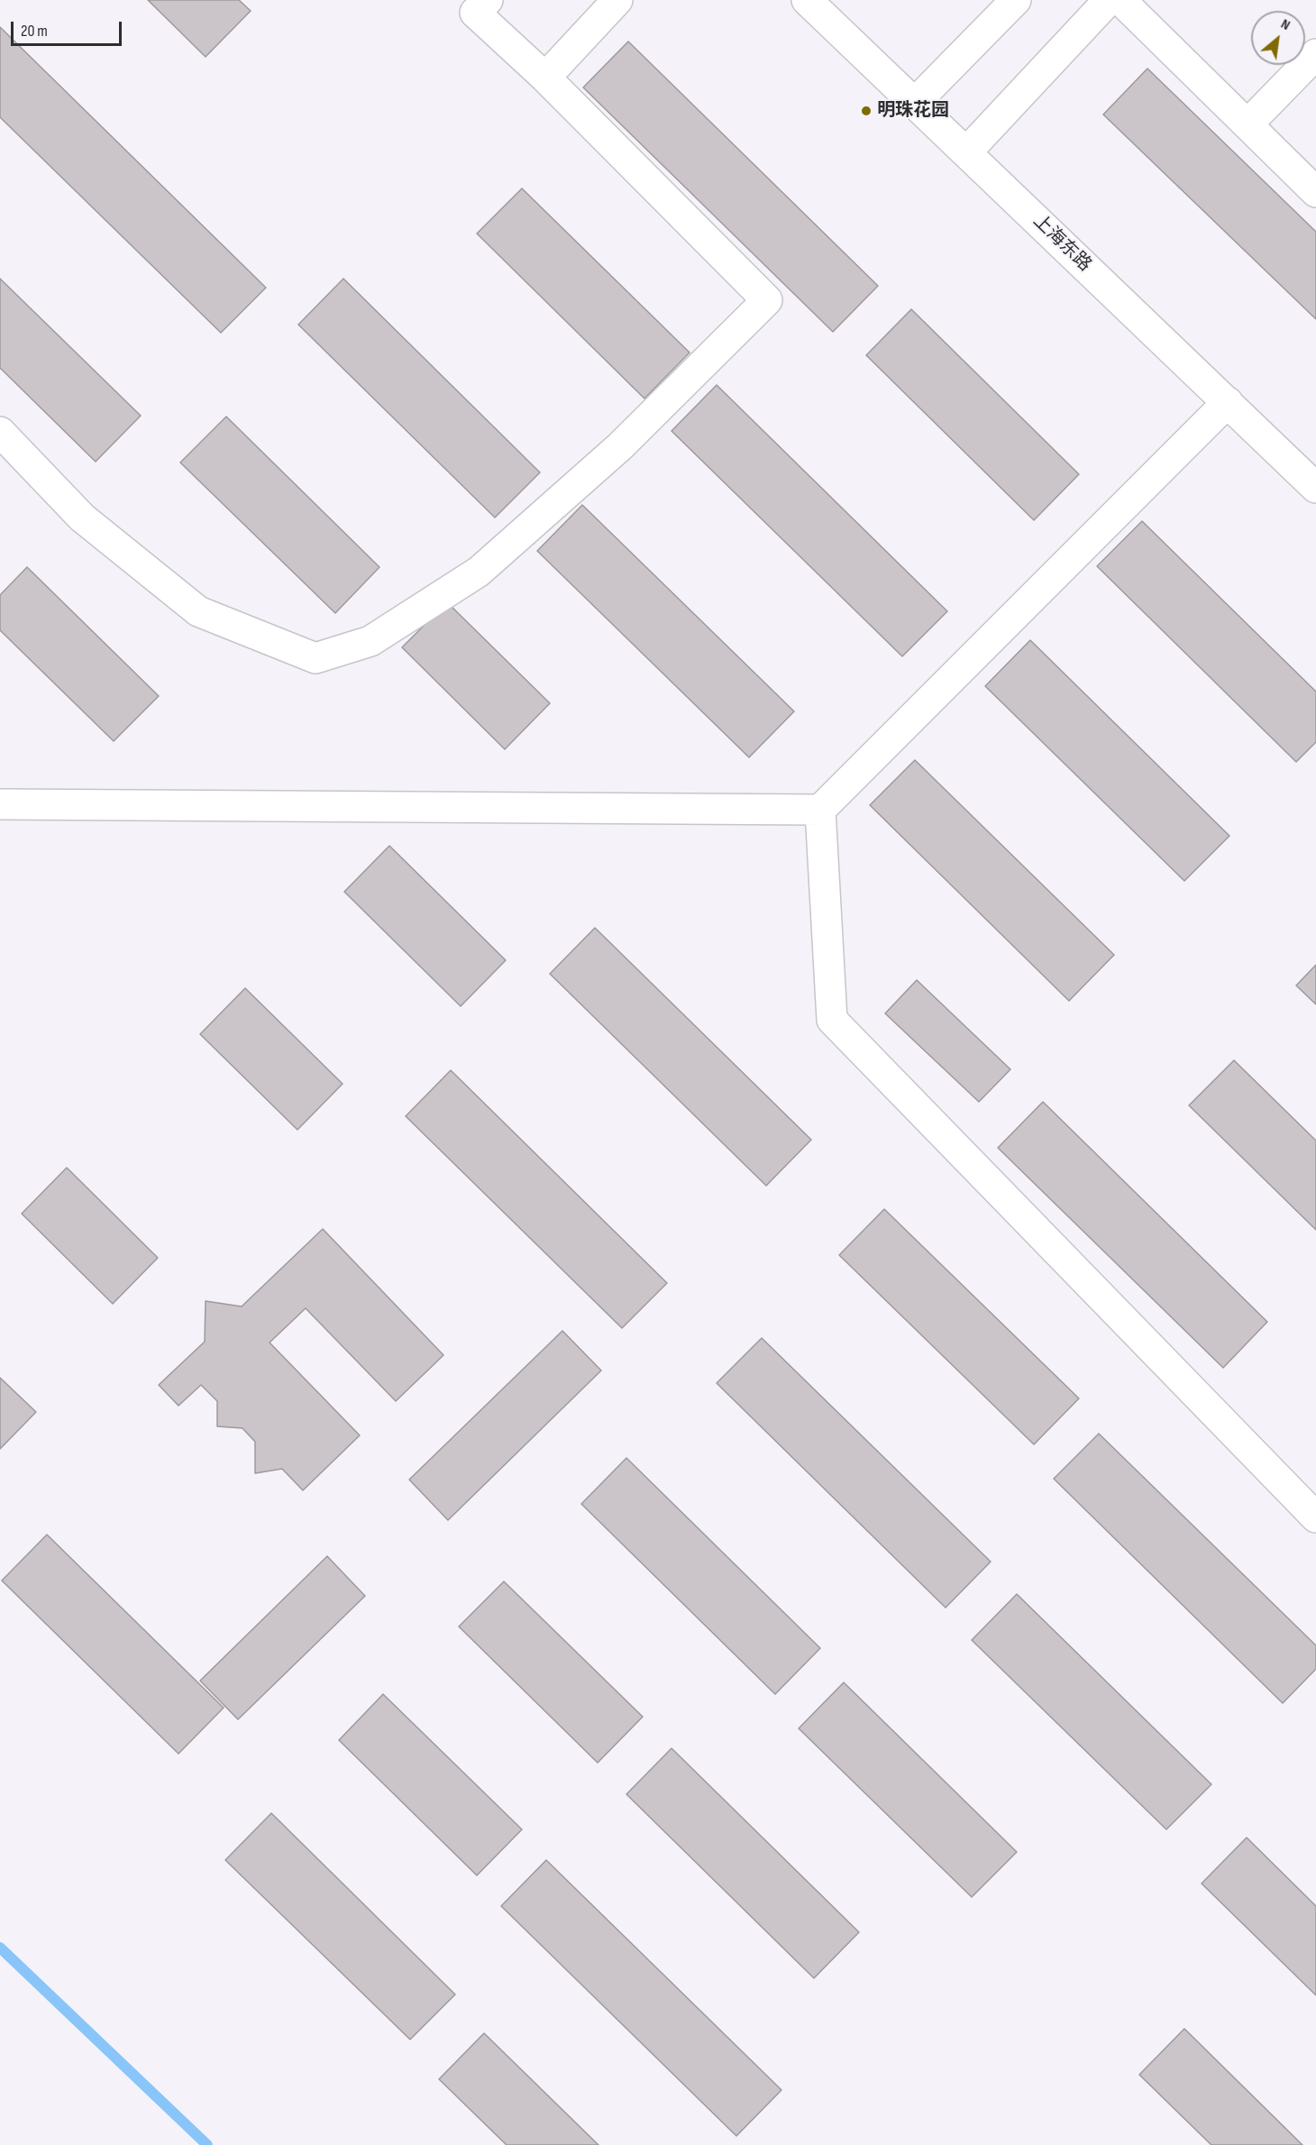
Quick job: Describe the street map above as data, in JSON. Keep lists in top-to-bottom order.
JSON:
{
  "streets": {
    "street": ["上海东路"]
  },
  "places": ["明珠花园"],
  "scale_bar": "20 m",
  "north": "top right"
}
